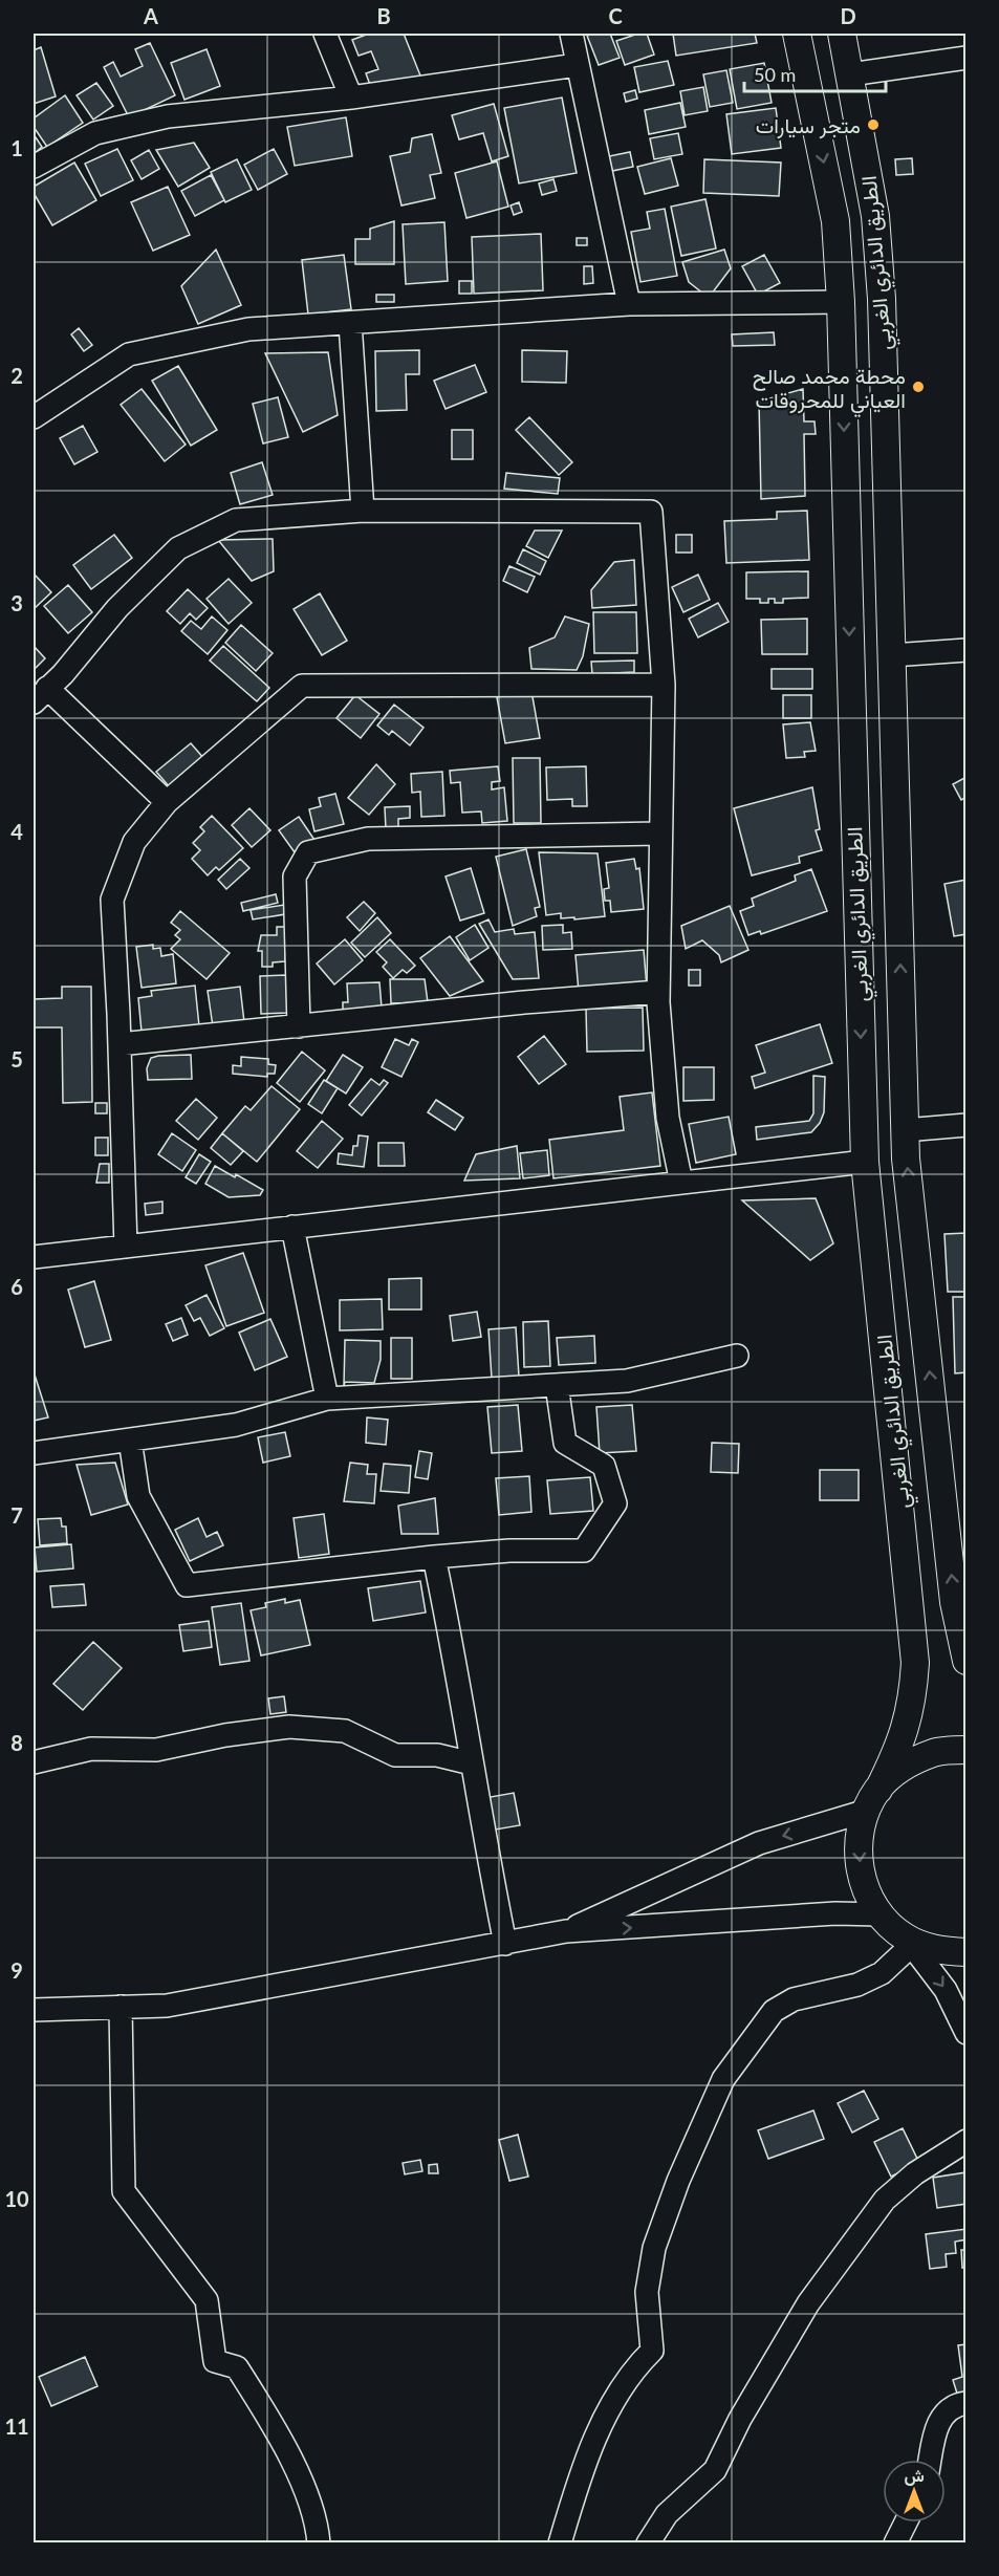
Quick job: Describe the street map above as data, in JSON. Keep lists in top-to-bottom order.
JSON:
{
  "streets": {
    "main road": ["الطريق الدائري الغربي"]
  },
  "places": ["متجر سيارات", "محطة محمد صالح العياني للمحروقات"],
  "scale_bar": "50 m",
  "north": "top",
  "grid": {
    "columns": [
      "A",
      "B",
      "C",
      "D"
    ],
    "rows": [
      "1",
      "2",
      "3",
      "4",
      "5",
      "6",
      "7",
      "8",
      "9",
      "10",
      "11"
    ]
  }
}
